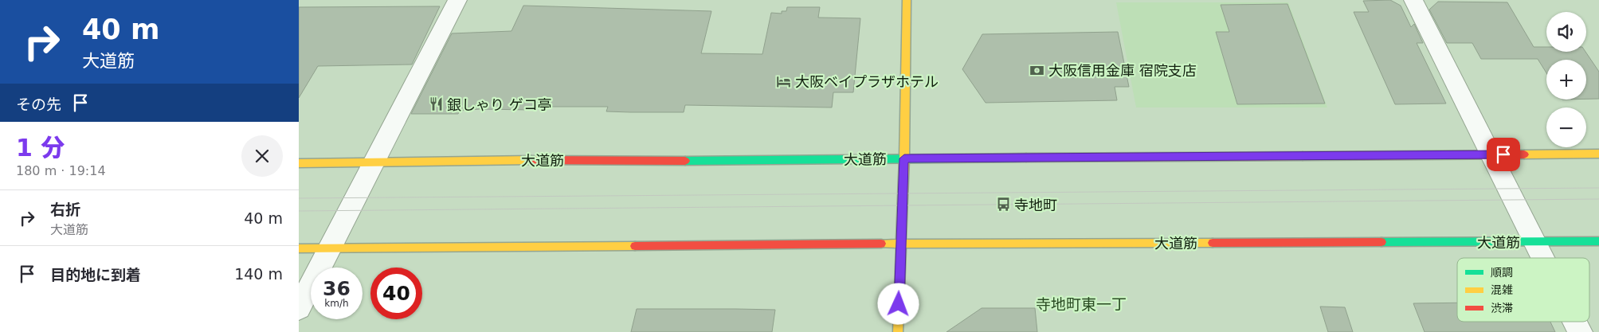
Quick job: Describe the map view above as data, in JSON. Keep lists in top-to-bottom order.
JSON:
{
  "streets": {
    "main road": ["大道筋"]
  },
  "districts": ["寺地町東一丁"],
  "places": {
    "bank": ["大阪信用金庫 宿院支店"],
    "hotel": ["大阪ベイプラザホテル"],
    "restaurant": ["銀しゃり ゲコ亭"],
    "bus stop": ["寺地町"]
  },
  "legend": ["順調", "混雑", "渋滞"],
  "page": {
    "turn": ["40 m", "大道筋"],
    "map_buttons": ["+", "−"],
    "then": "その先",
    "heading": ["1 分", "180 m · 19:14"],
    "list": [
      {
        "name": "右折",
        "note": "大道筋",
        "value": "40 m"
      },
      {
        "name": "目的地に到着",
        "value": "140 m"
      }
    ],
    "speed": "36 km/h",
    "limit": "40"
  }
}
